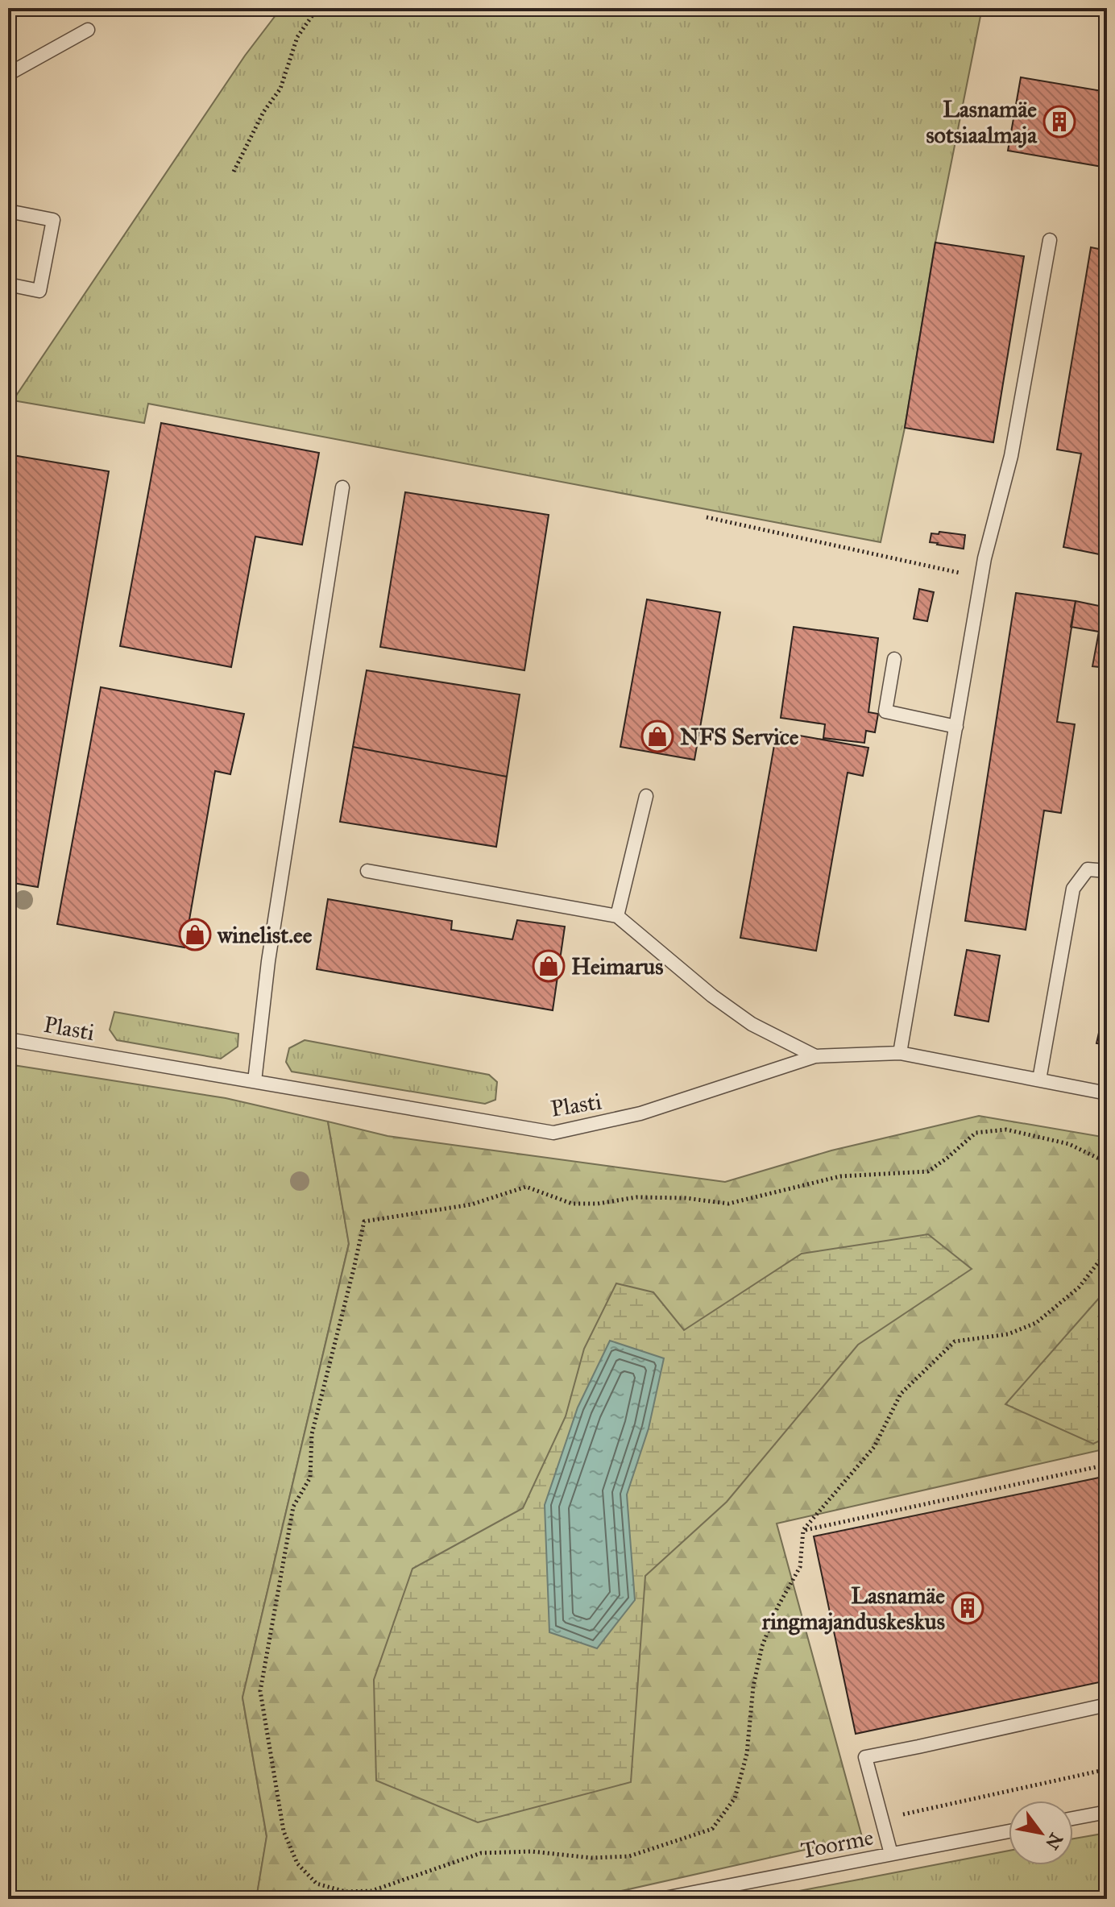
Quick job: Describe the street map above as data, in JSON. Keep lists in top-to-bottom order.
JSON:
{
  "streets": {
    "lane": ["Plasti", "Toorme"]
  },
  "places": {
    "building": ["Lasnamäe sotsiaalmaja", "Lasnamäe ringmajanduskeskus"],
    "shop": ["NFS Service", "winelist.ee", "Heimarus"]
  },
  "north": "bottom right"
}
